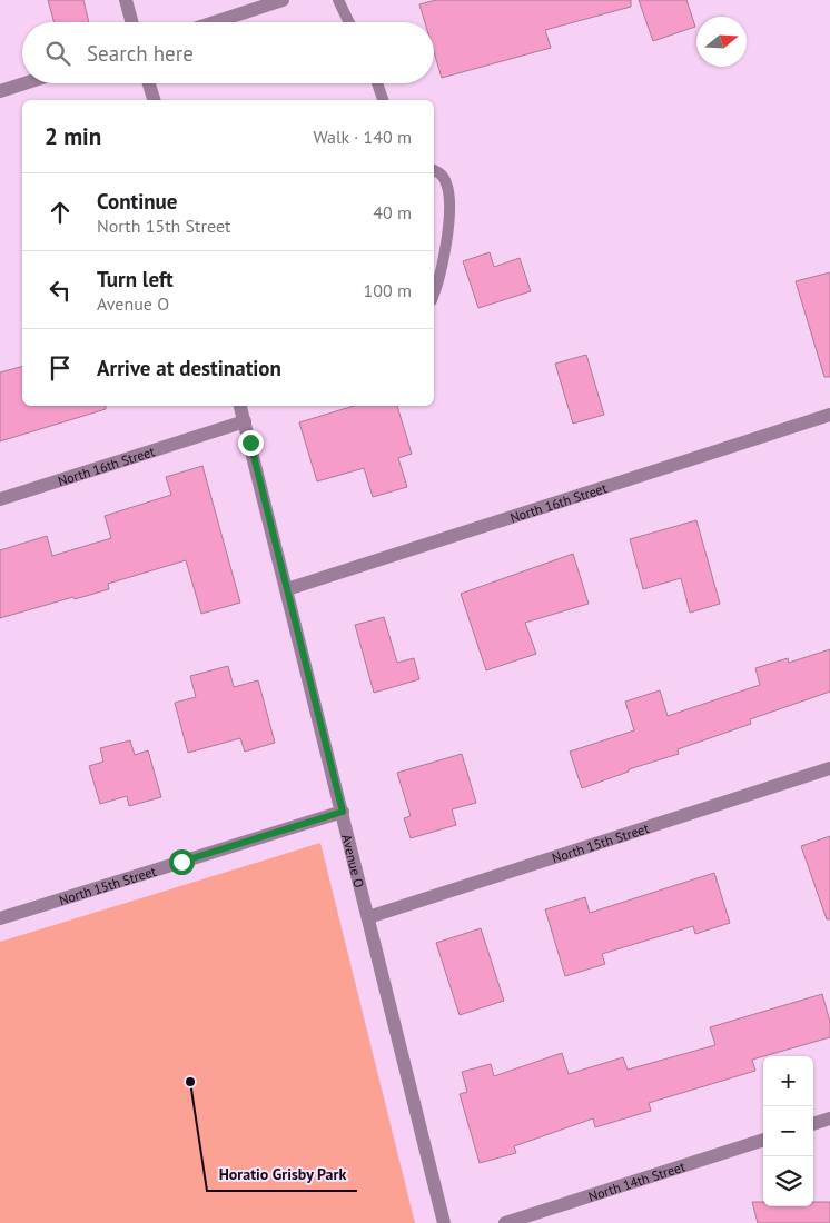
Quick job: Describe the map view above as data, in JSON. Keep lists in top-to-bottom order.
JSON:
{
  "streets": {
    "street": [
      "North 16th Street",
      "North 15th Street",
      "Avenue O",
      "North 14th Street"
    ]
  },
  "crossings": [
    ["North 16th Street", "Avenue O"],
    ["North 15th Street", "Avenue O"]
  ],
  "places": ["Horatio Grisby Park"],
  "north": "right",
  "page": {
    "search": "Search here",
    "heading": ["2 min", "Walk · 140 m"],
    "list": [
      ["Continue", "North 15th Street", "40 m"],
      ["Turn left", "Avenue O", "100 m"],
      "Arrive at destination"
    ],
    "map_buttons": ["+", "−"]
  }
}
